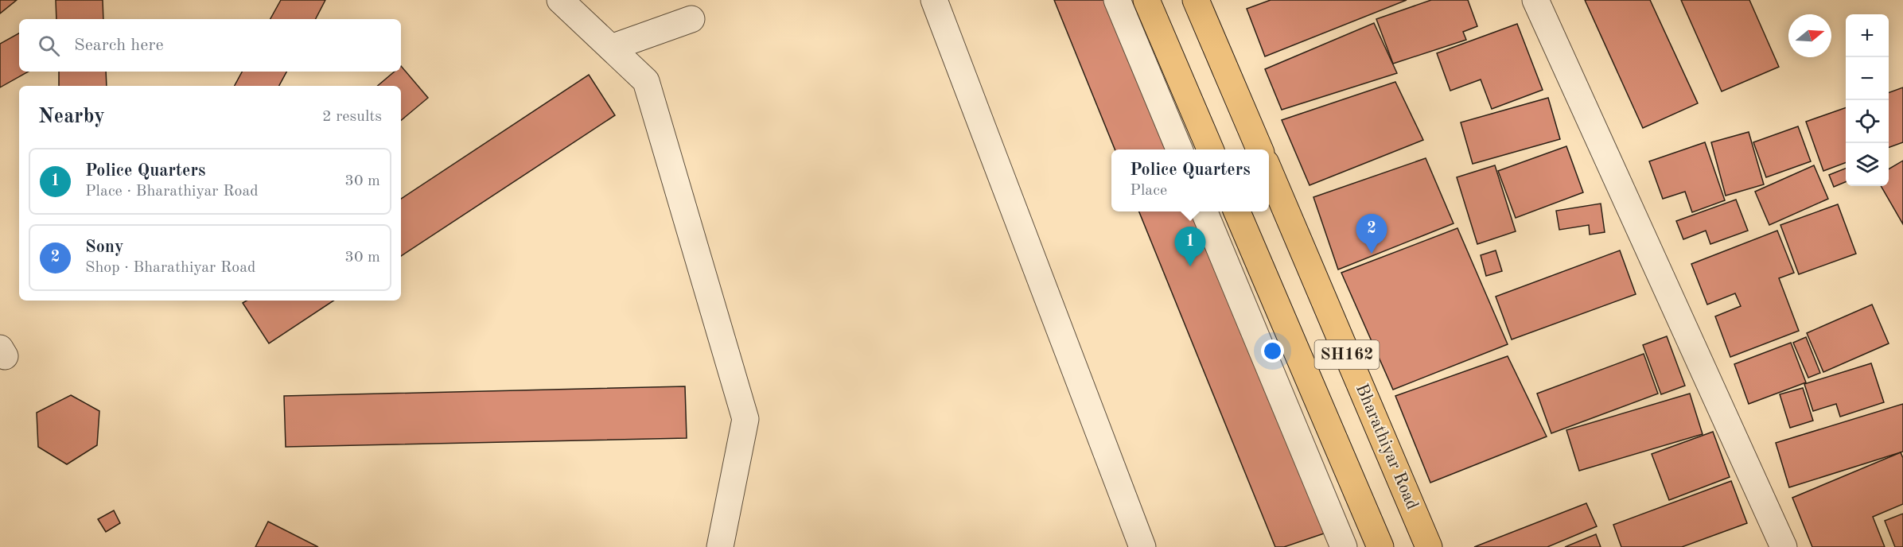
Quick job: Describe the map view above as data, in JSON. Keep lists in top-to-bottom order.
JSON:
{
  "streets": {
    "main road": ["SH162", "Bharathiyar Road"]
  },
  "north": "right",
  "page": {
    "map_buttons": ["+", "−"],
    "search": "Search here",
    "heading": ["Nearby", "2 results"],
    "list": [
      {
        "mark": "1",
        "name": "Police Quarters",
        "note": "Place · Bharathiyar Road",
        "value": "30 m"
      },
      {
        "mark": "2",
        "name": "Sony",
        "note": "Shop · Bharathiyar Road",
        "value": "30 m"
      }
    ],
    "popup": ["Police Quarters", "Place"],
    "pins": ["2", "1"]
  }
}
